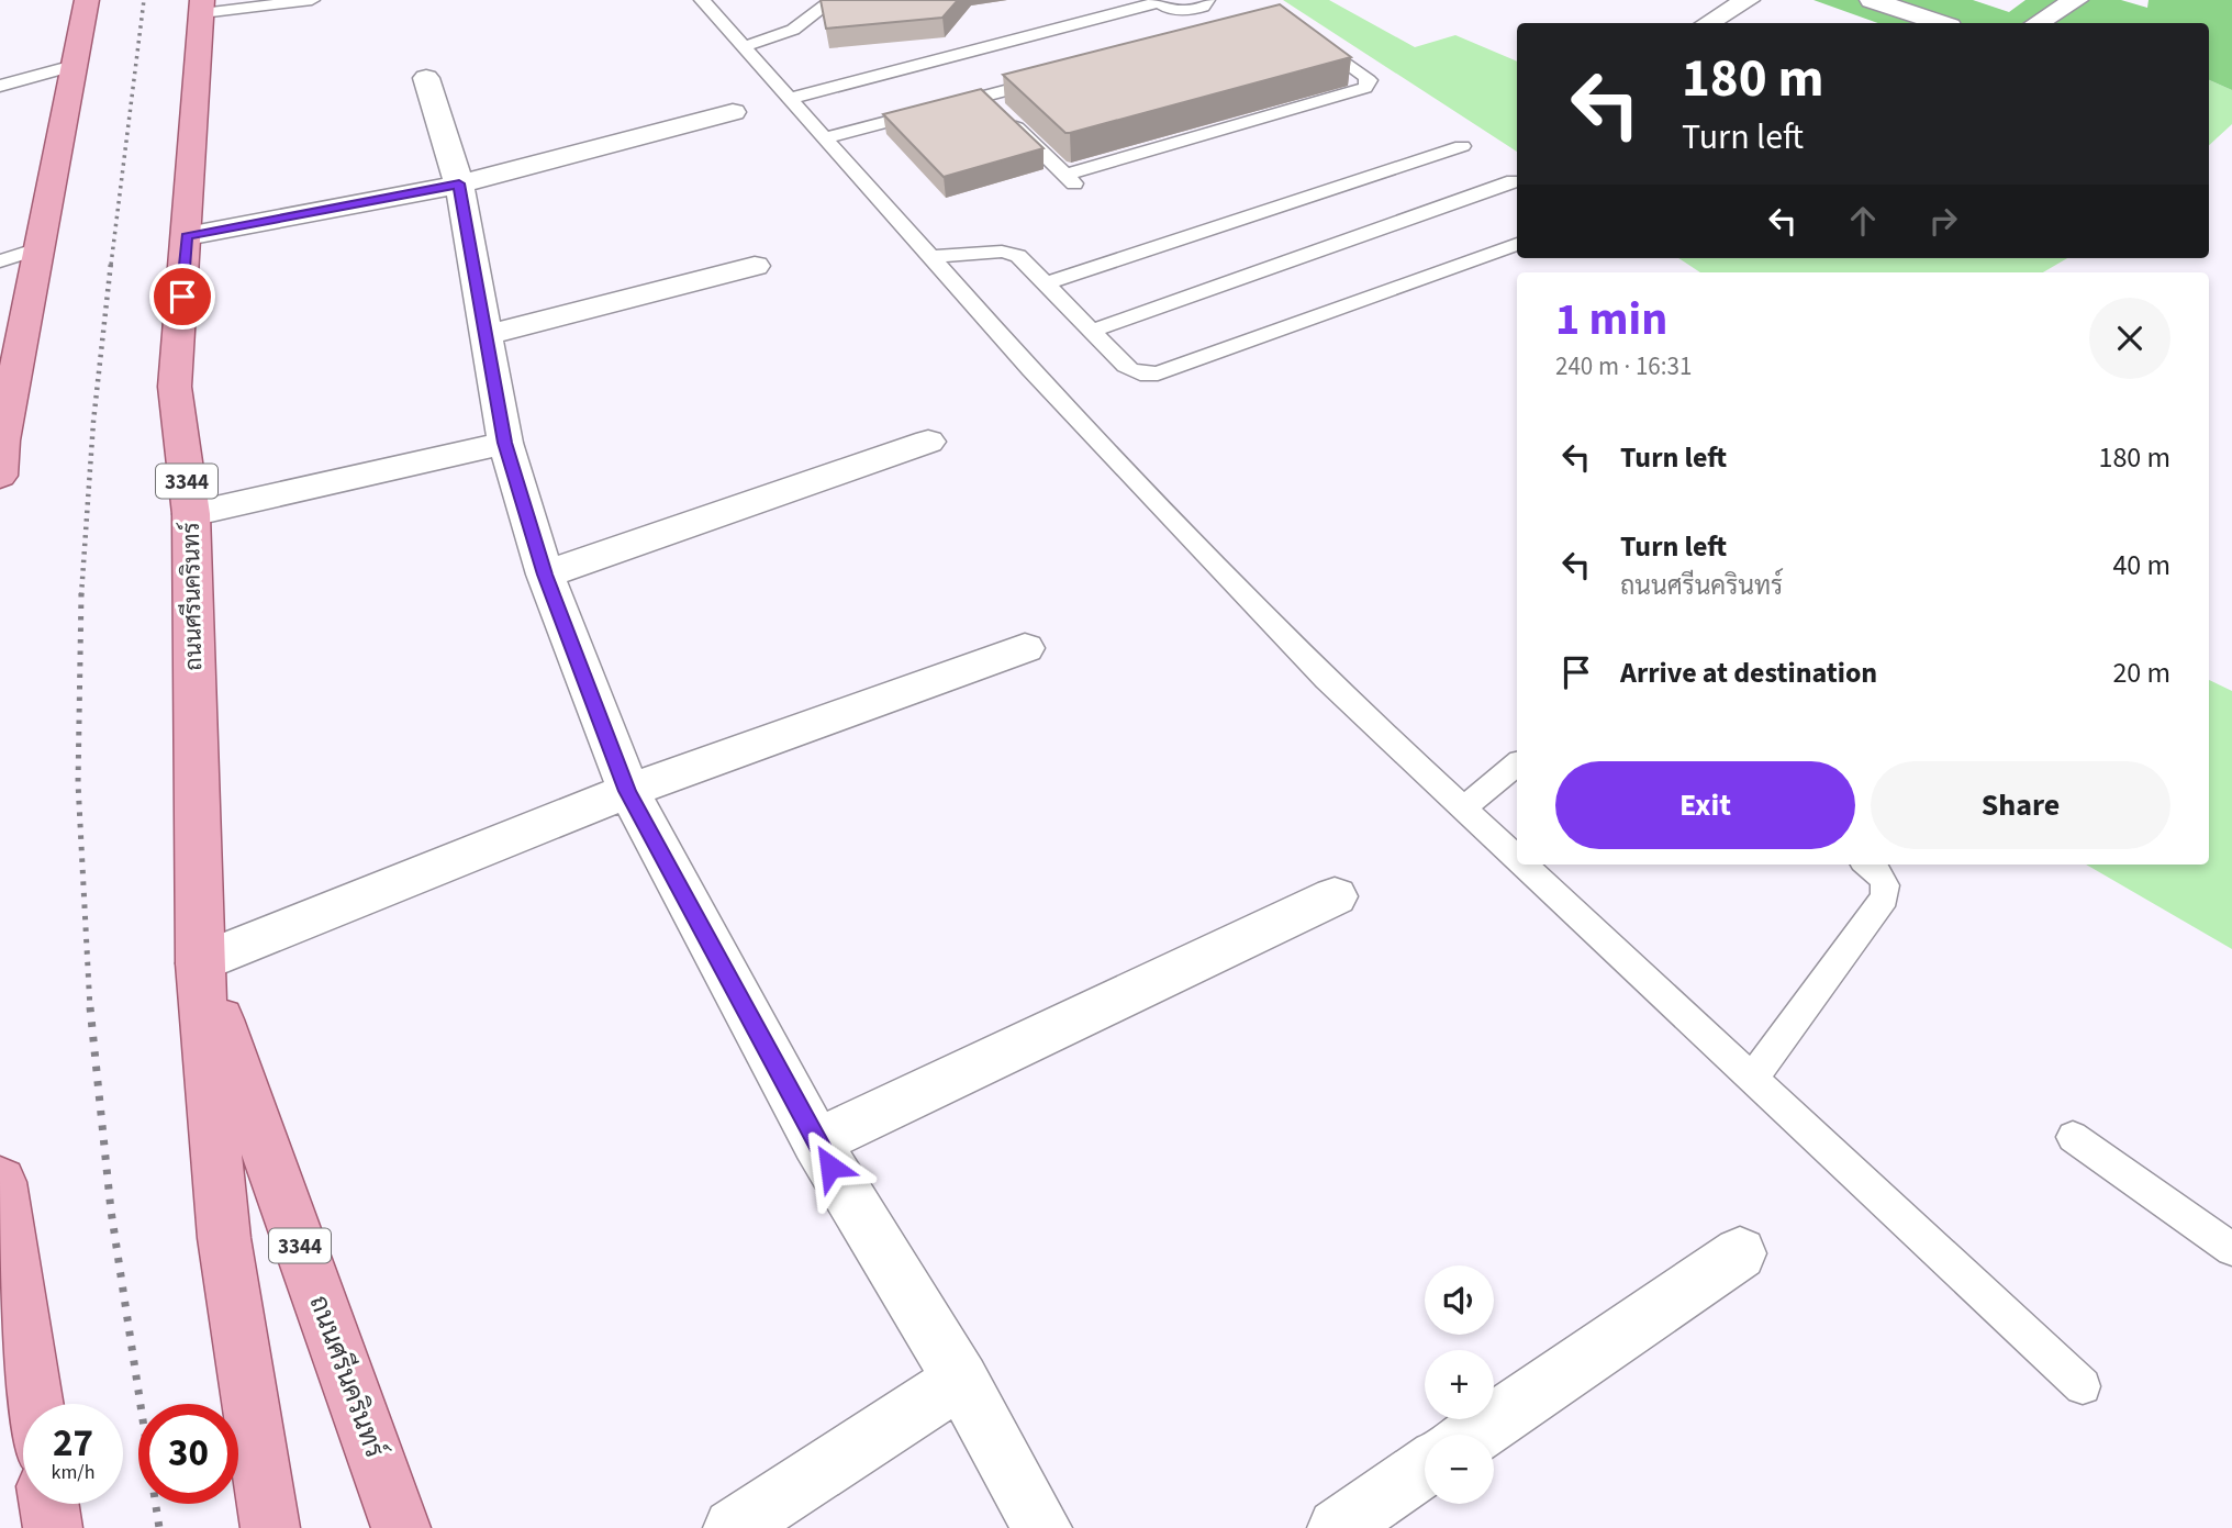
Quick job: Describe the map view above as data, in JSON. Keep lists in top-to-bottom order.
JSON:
{
  "streets": {
    "main road": ["3344", "ถนนศรีนครินทร์"]
  },
  "page": {
    "turn": ["180 m", "Turn left"],
    "heading": ["1 min", "240 m · 16:31"],
    "list": [
      {
        "name": "Turn left",
        "value": "180 m"
      },
      {
        "name": "Turn left",
        "note": "ถนนศรีนครินทร์",
        "value": "40 m"
      },
      {
        "name": "Arrive at destination",
        "value": "20 m"
      }
    ],
    "buttons": ["Exit", "Share"],
    "map_buttons": ["+", "−"],
    "speed": "27 km/h",
    "limit": "30"
  }
}
